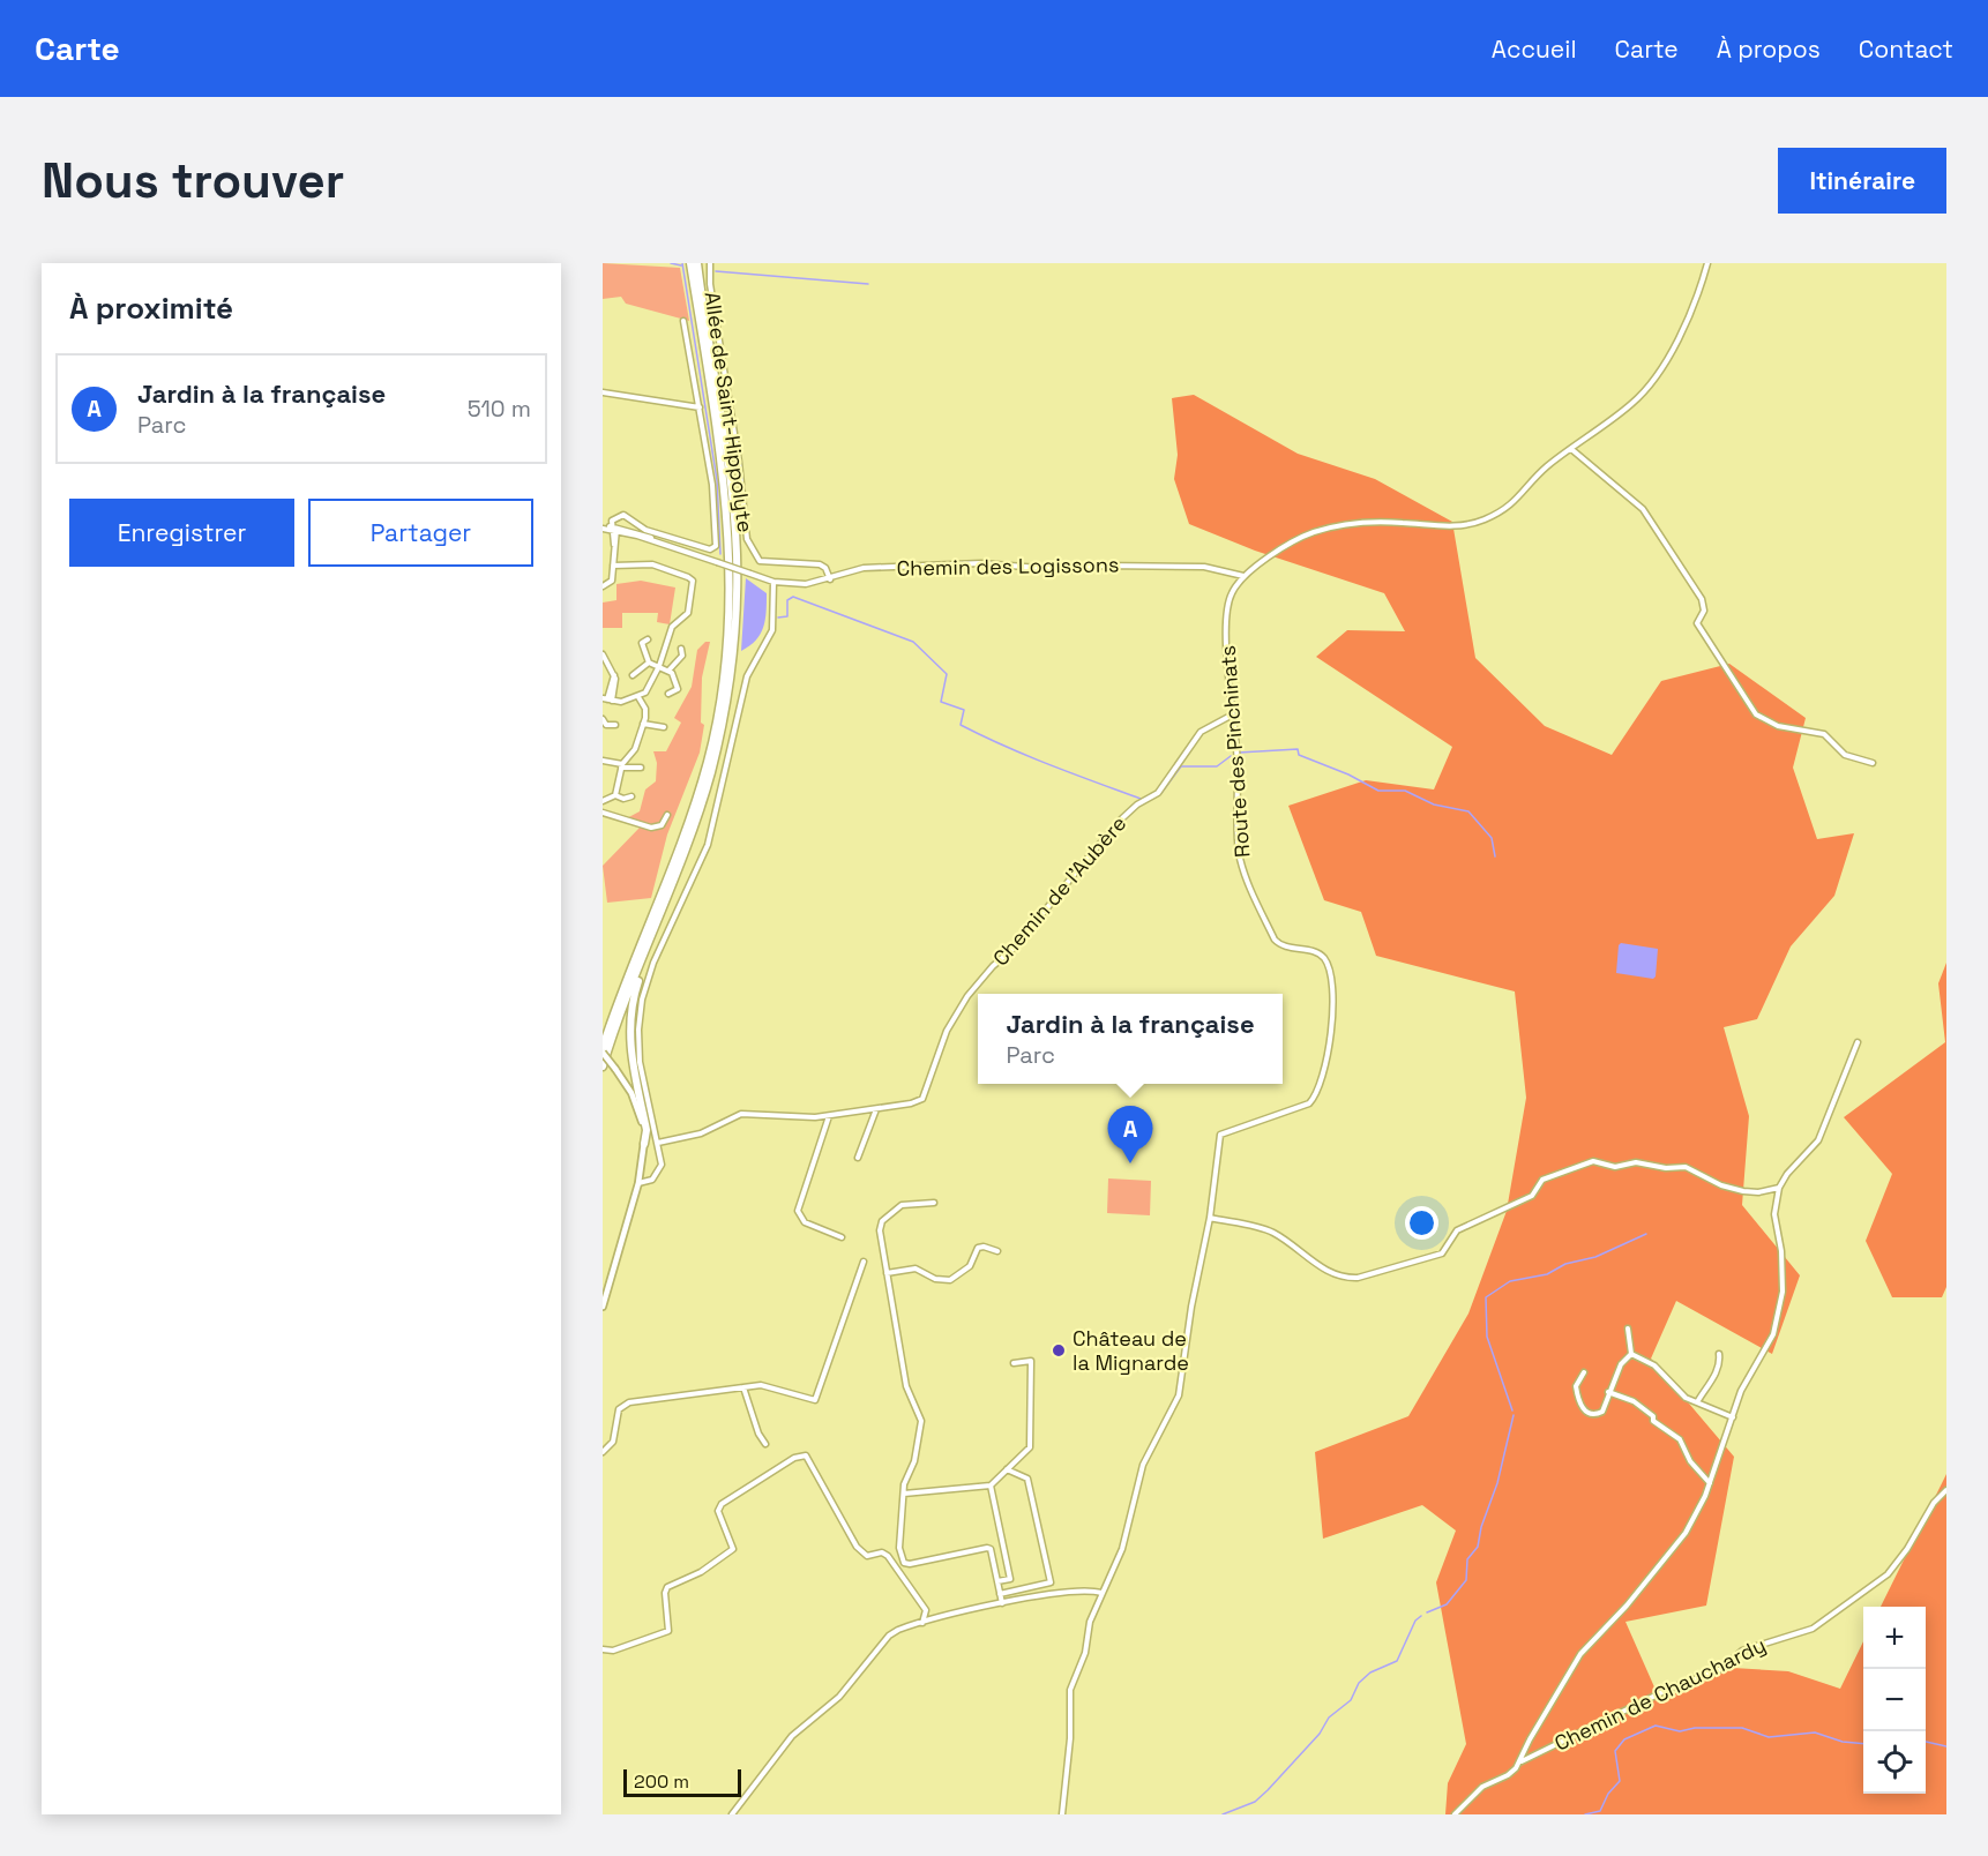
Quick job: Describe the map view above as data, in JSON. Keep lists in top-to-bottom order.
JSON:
{
  "streets": {
    "street": [
      "Allée de Saint-Hippolyte",
      "Chemin des Logissons",
      "Route des Pinchinats",
      "Chemin de l'Aubère",
      "Chemin de Chauchardy"
    ]
  },
  "crossings": [
    ["Allée de Saint-Hippolyte", "Chemin des Logissons"],
    ["Chemin des Logissons", "Route des Pinchinats"],
    ["Route des Pinchinats", "Chemin de l'Aubère"]
  ],
  "places": ["Château de la Mignarde"],
  "scale_bar": "200 m",
  "page": {
    "header": "Carte",
    "nav": [
      "Accueil",
      "Carte",
      "À propos",
      "Contact"
    ],
    "buttons": [
      "Itinéraire",
      ["Enregistrer", "Partager"]
    ],
    "title": "Nous trouver",
    "heading": "À proximité",
    "list": [
      {
        "mark": "A",
        "name": "Jardin à la française",
        "note": "Parc",
        "value": "510 m"
      }
    ],
    "popup": ["Jardin à la française", "Parc"],
    "pins": "A",
    "map_buttons": ["+", "−"],
    "scale": "200 m"
  }
}
